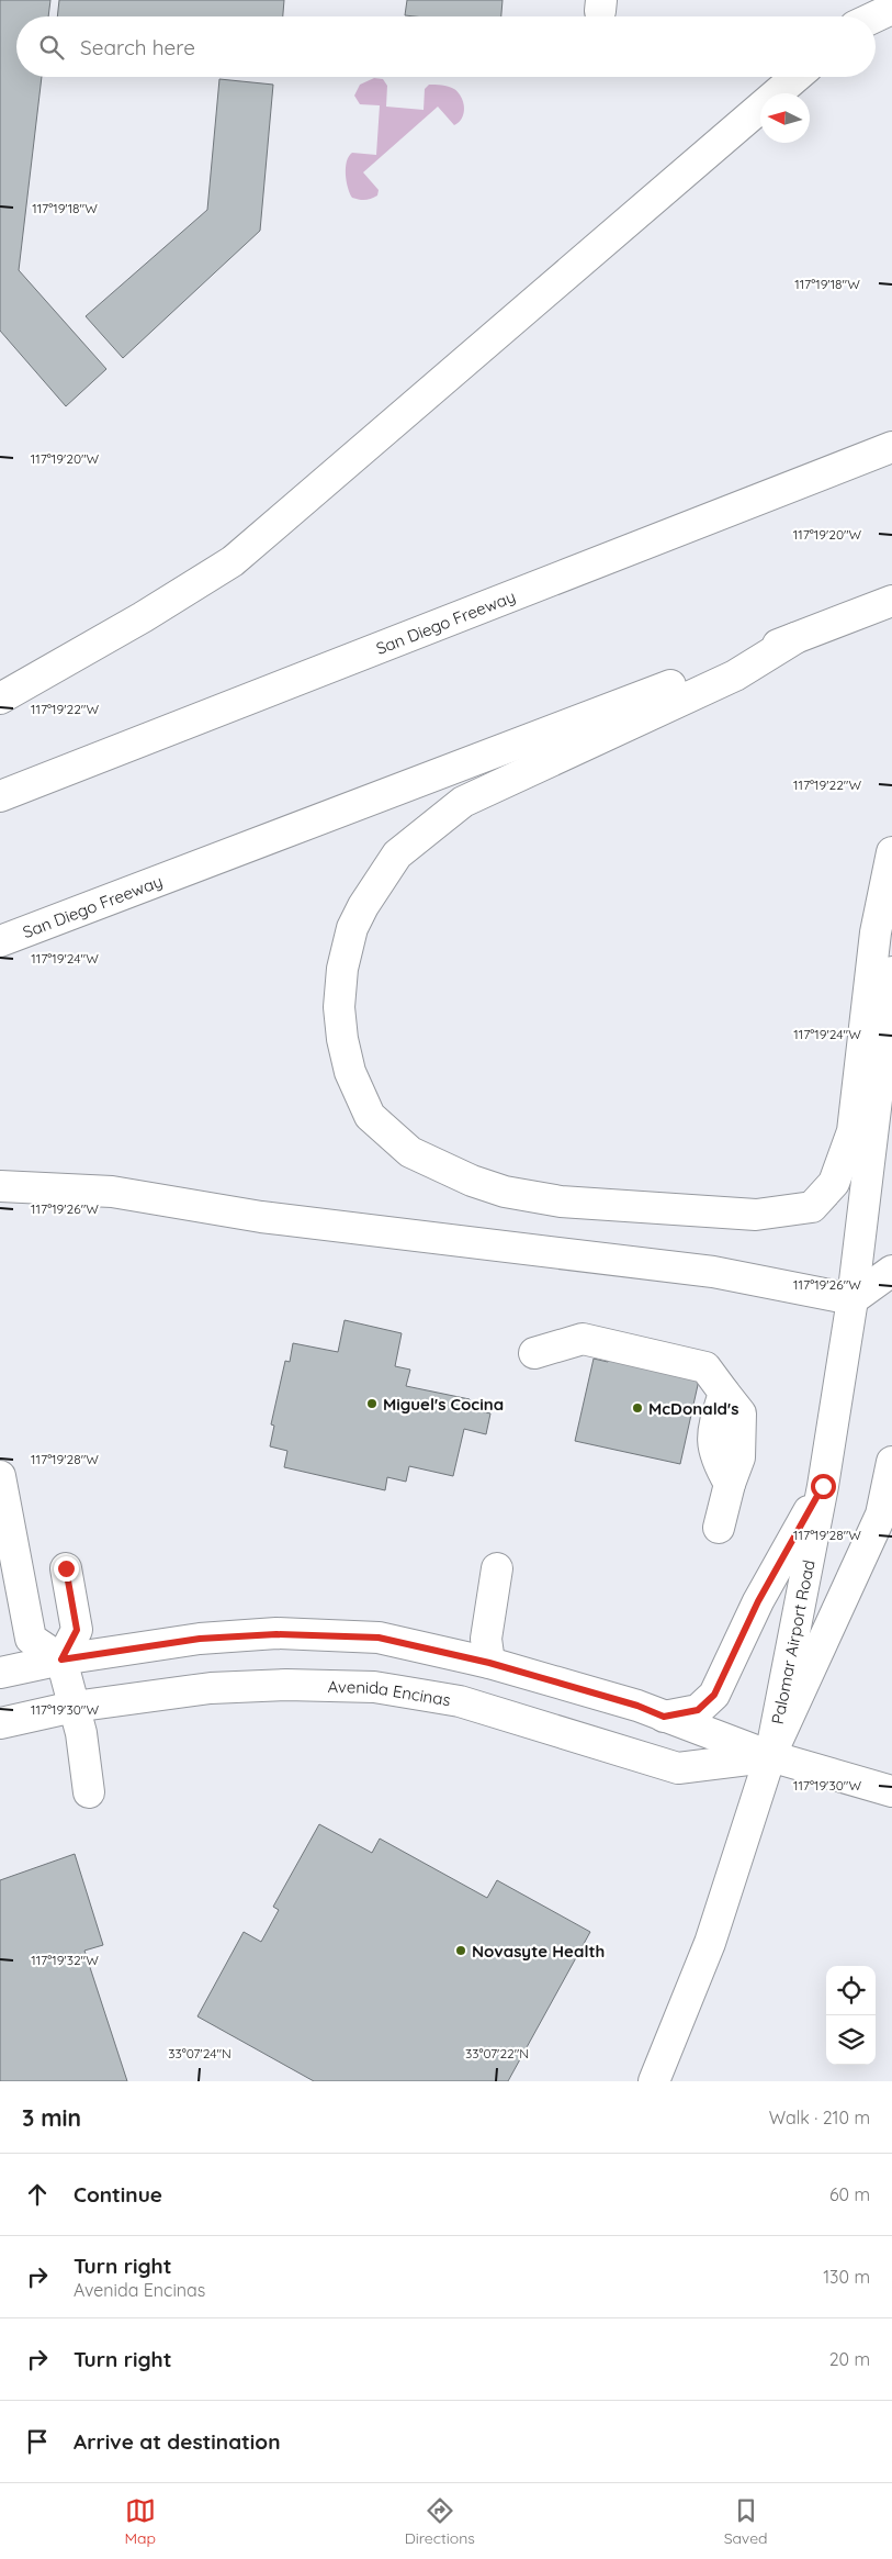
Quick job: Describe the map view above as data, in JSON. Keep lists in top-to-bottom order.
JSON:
{
  "streets": {
    "main road": ["San Diego Freeway", "Palomar Airport Road", "Avenida Encinas"]
  },
  "crossings": [
    ["Palomar Airport Road", "Avenida Encinas"]
  ],
  "places": ["Miguel's Cocina", "McDonald's", "Novasyte Health"],
  "north": "left",
  "page": {
    "search": "Search here",
    "heading": ["3 min", "Walk · 210 m"],
    "list": [
      ["Continue", "60 m"],
      ["Turn right", "Avenida Encinas", "130 m"],
      ["Turn right", "20 m"],
      "Arrive at destination"
    ],
    "nav": ["Map", "Directions", "Saved"]
  },
  "coordinates": [
    "117°19'18\"W",
    "117°19'20\"W",
    "117°19'22\"W",
    "117°19'24\"W",
    "117°19'26\"W",
    "117°19'28\"W",
    "117°19'30\"W",
    "117°19'32\"W",
    "33°07'24\"N",
    "33°07'22\"N"
  ]
}
